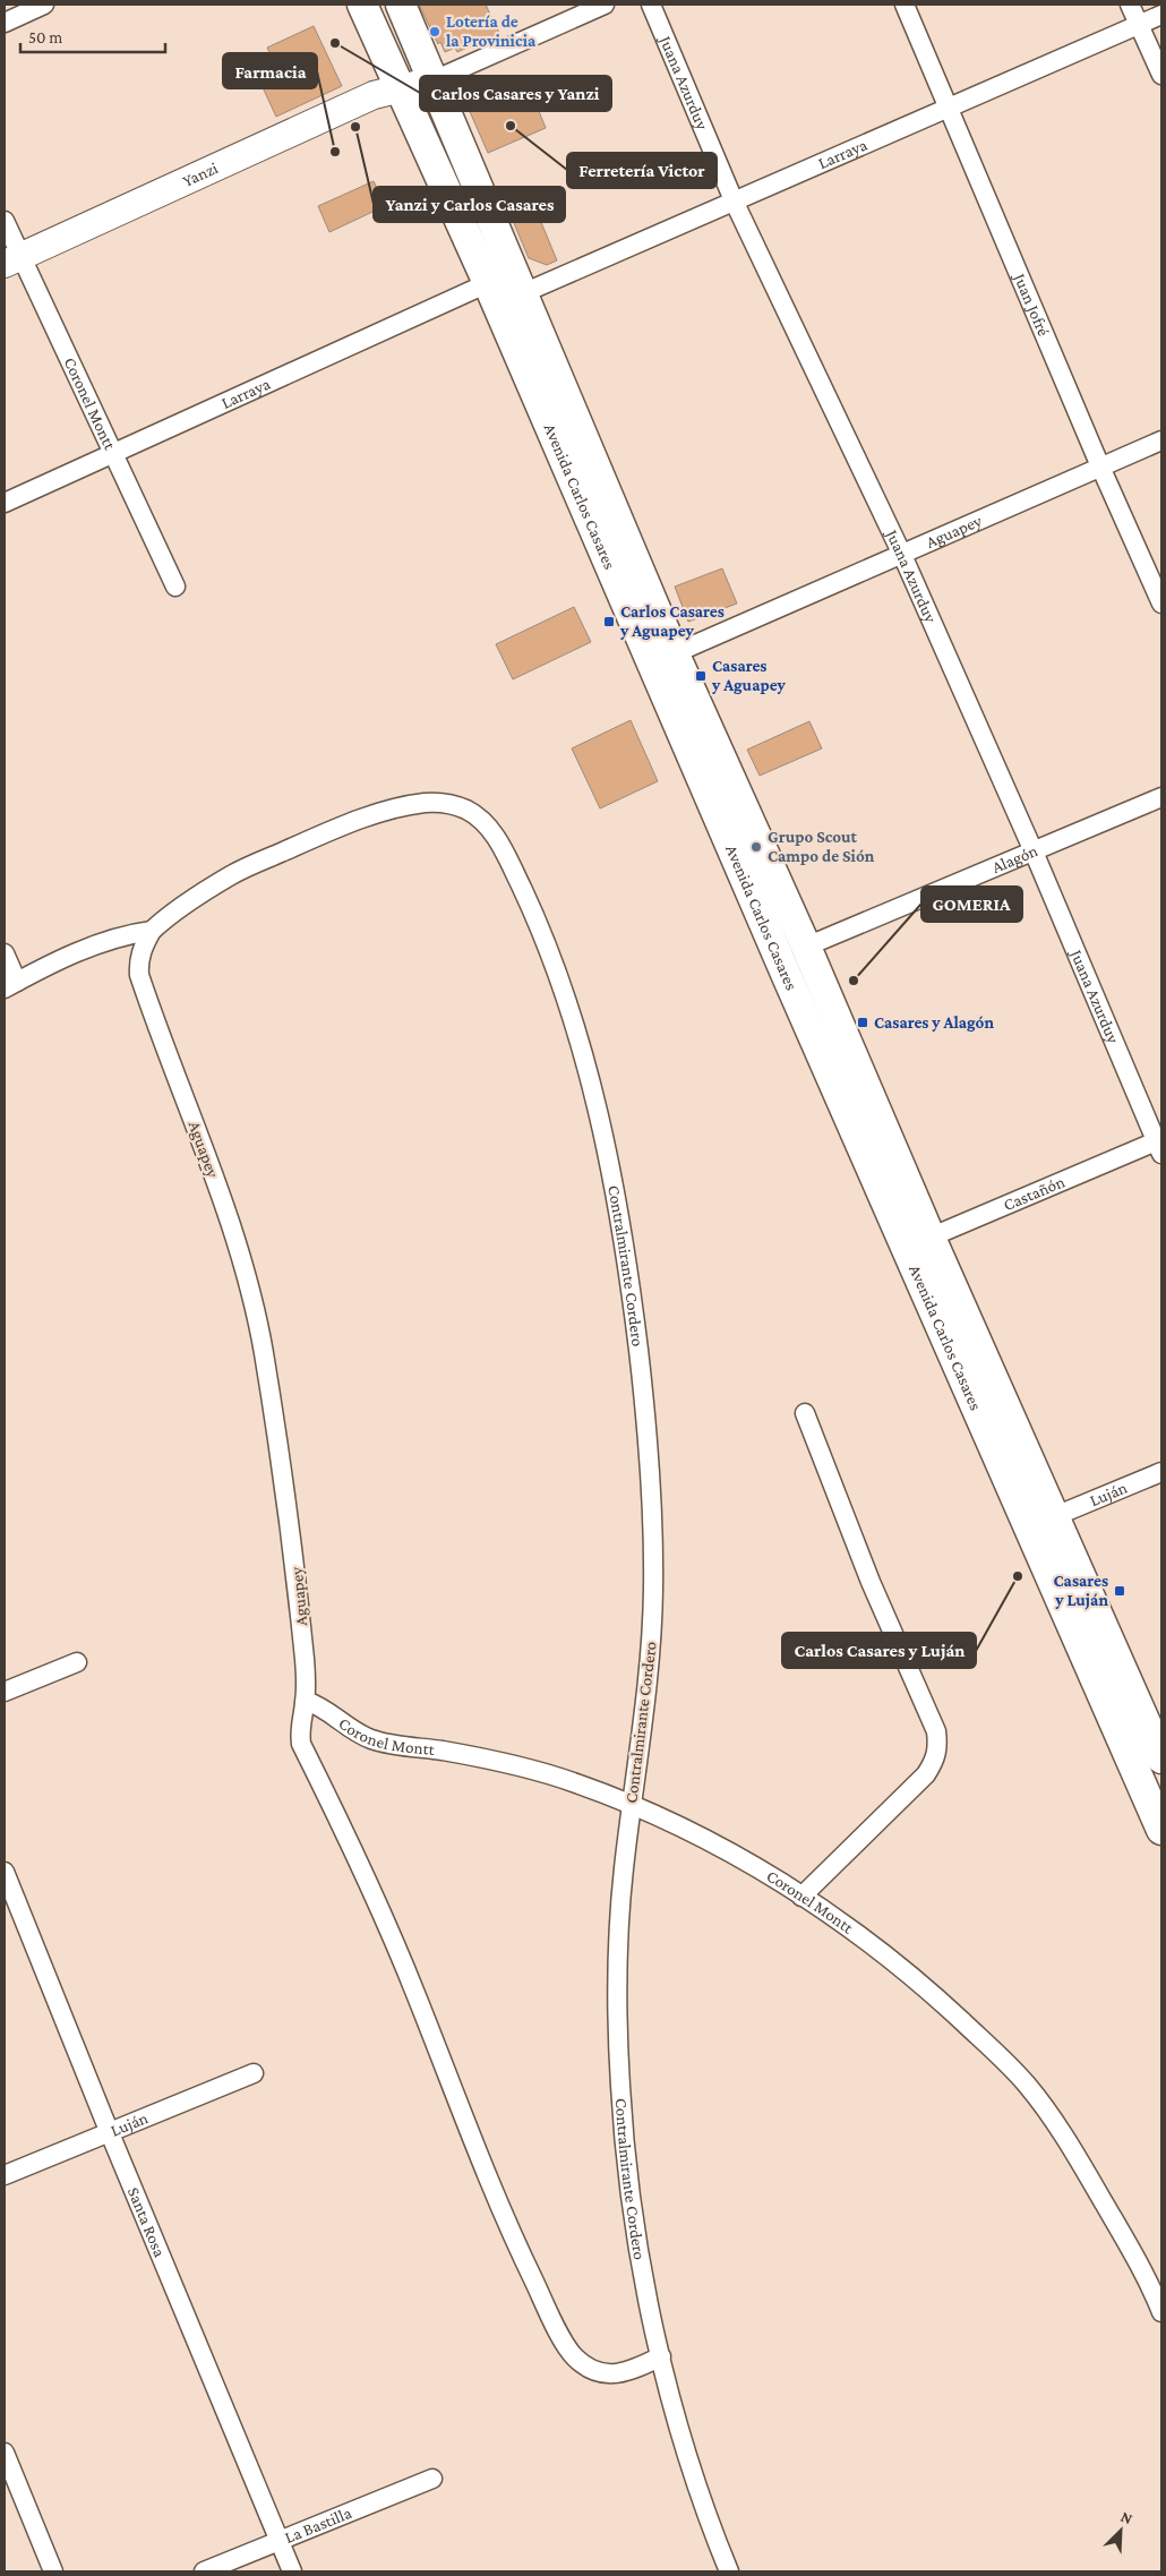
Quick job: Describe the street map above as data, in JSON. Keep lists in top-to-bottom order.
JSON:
{
  "streets": {
    "main road": ["Avenida Carlos Casares"],
    "street": [
      "Juana Azurduy",
      "Larraya",
      "Yanzi",
      "Juan Jofré",
      "Coronel Montt",
      "Aguapey",
      "Alagón",
      "Castañón",
      "Contralmirante Cordero",
      "Luján",
      "Santa Rosa",
      "La Bastilla"
    ]
  },
  "crossings": [
    ["Juana Azurduy", "Larraya"],
    ["Juana Azurduy", "Aguapey"],
    ["Juana Azurduy", "Alagón"],
    ["Juana Azurduy", "Castañón"],
    ["Larraya", "Juan Jofré"],
    ["Larraya", "Coronel Montt"],
    ["Larraya", "Avenida Carlos Casares"],
    ["Yanzi", "Coronel Montt"],
    ["Yanzi", "Avenida Carlos Casares"],
    ["Juan Jofré", "Aguapey"],
    ["Coronel Montt", "Aguapey"],
    ["Coronel Montt", "Contralmirante Cordero"],
    ["Avenida Carlos Casares", "Aguapey"],
    ["Avenida Carlos Casares", "Alagón"],
    ["Avenida Carlos Casares", "Castañón"],
    ["Avenida Carlos Casares", "Luján"],
    ["Aguapey", "Contralmirante Cordero"],
    ["Luján", "Santa Rosa"],
    ["Santa Rosa", "La Bastilla"]
  ],
  "places": {
    "other": [
      "Lotería de la Provinicia",
      "Carlos Casares y Yanzi",
      "Ferretería Victor",
      "Yanzi y Carlos Casares",
      "Farmacia",
      "Grupo Scout Campo de Sión",
      "GOMERIA",
      "Carlos Casares y Luján"
    ],
    "transit": [
      "Carlos Casares y Aguapey",
      "Casares y Aguapey",
      "Casares y Alagón",
      "Casares y Luján"
    ]
  },
  "scale_bar": "50 m",
  "north": "top right"
}
